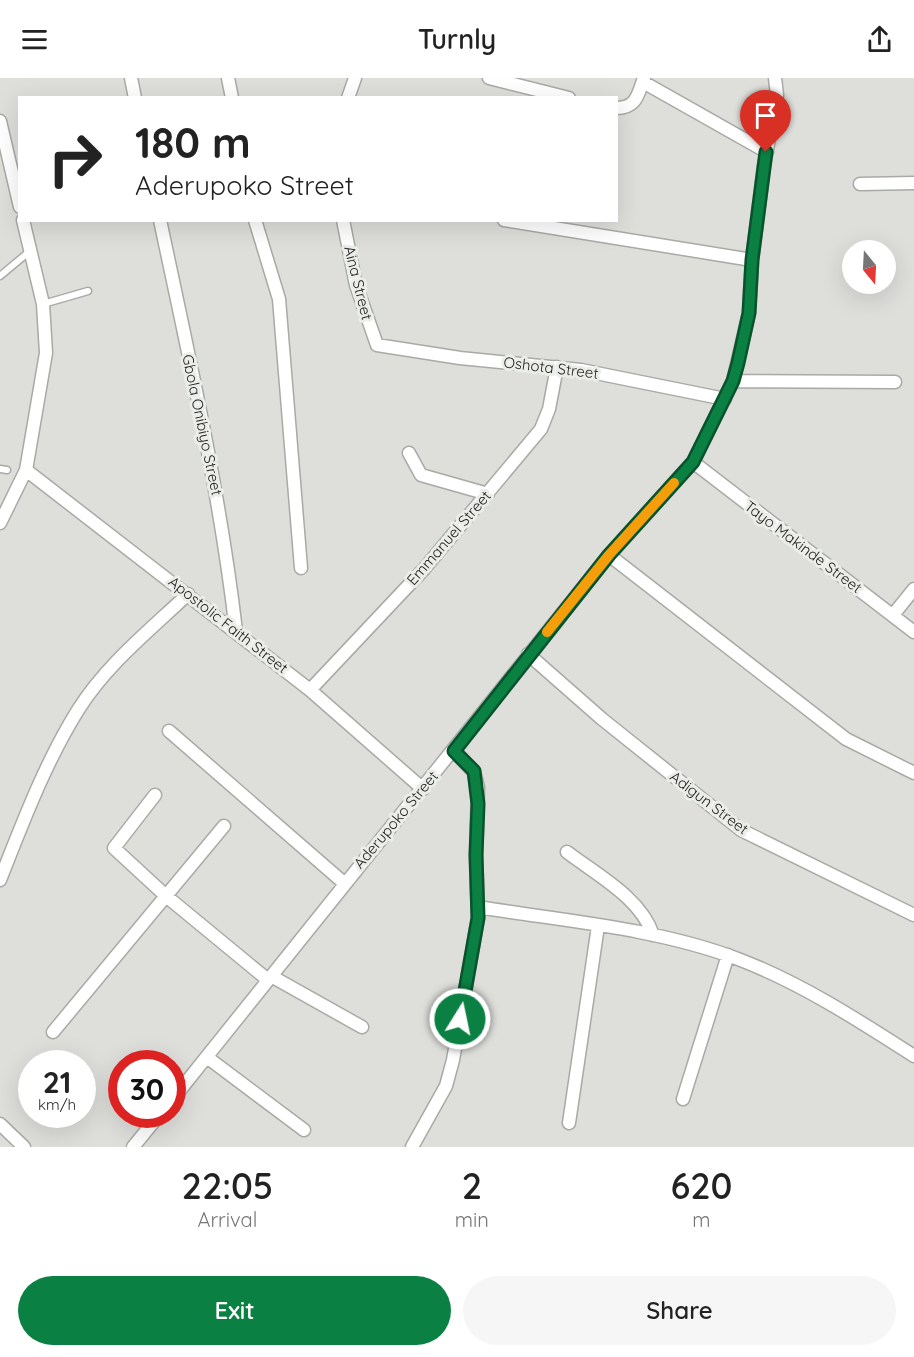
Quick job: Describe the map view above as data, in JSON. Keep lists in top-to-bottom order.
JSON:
{
  "streets": {
    "street": [
      "Aina Street",
      "Oshota Street",
      "Gbola Onibiyo Street",
      "Emmanuel Street",
      "Tayo Makinde Street",
      "Apostolic Faith Street",
      "Adigun Street",
      "Aderupoko Street"
    ]
  },
  "crossings": [
    ["Aina Street", "Oshota Street"],
    ["Oshota Street", "Emmanuel Street"],
    ["Oshota Street", "Aderupoko Street"],
    ["Gbola Onibiyo Street", "Apostolic Faith Street"],
    ["Emmanuel Street", "Apostolic Faith Street"],
    ["Tayo Makinde Street", "Aderupoko Street"],
    ["Apostolic Faith Street", "Aderupoko Street"],
    ["Adigun Street", "Aderupoko Street"]
  ],
  "north": "bottom",
  "page": {
    "header": "Turnly",
    "turn": ["180 m", "Aderupoko Street"],
    "speed": "21 km/h",
    "limit": "30",
    "eta": [
      "22:05",
      "Arrival",
      "2",
      "min",
      "620",
      "m"
    ],
    "buttons": ["Exit", "Share"]
  }
}
